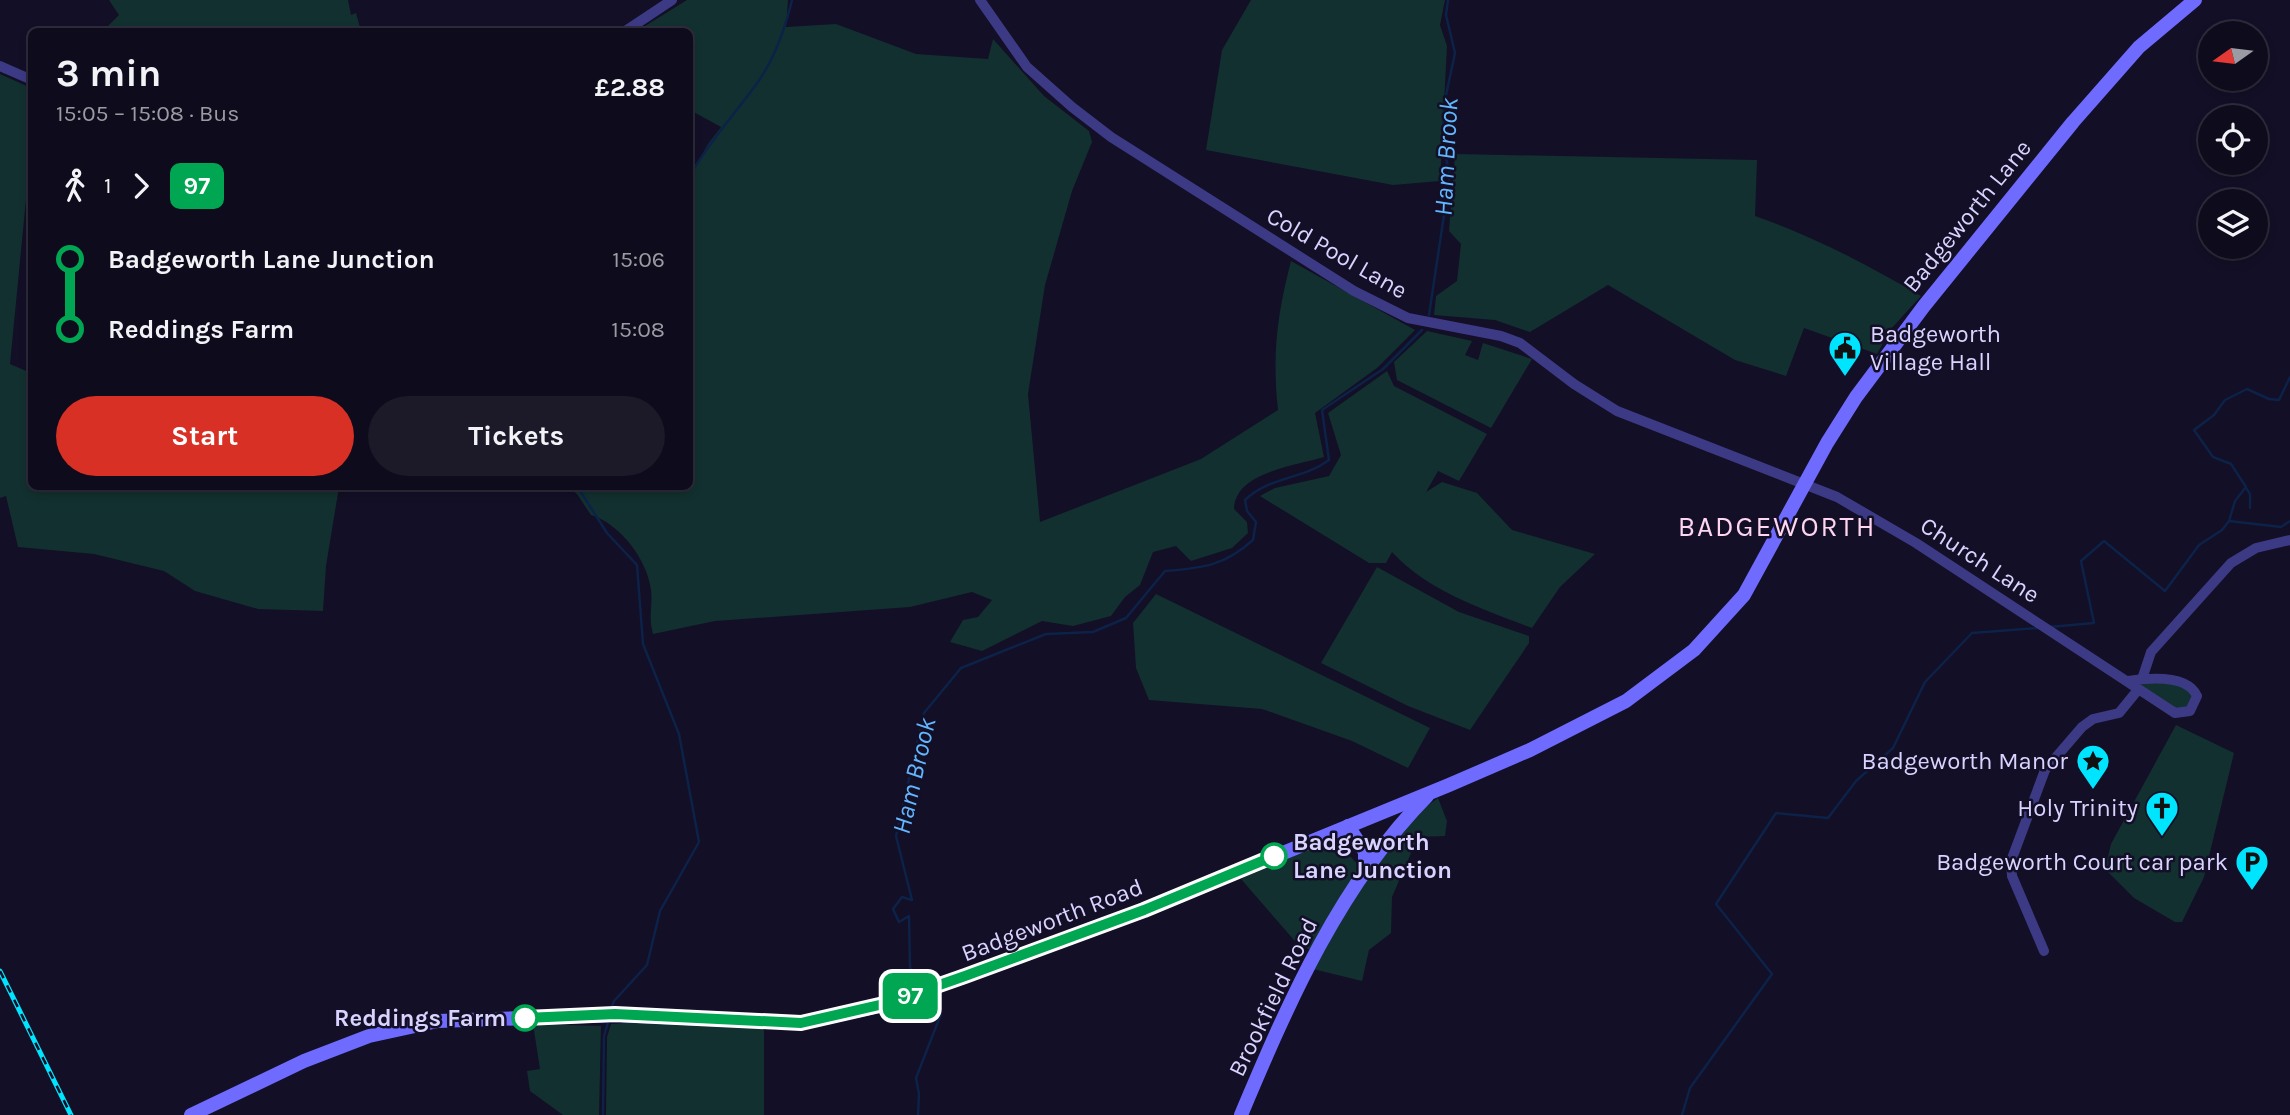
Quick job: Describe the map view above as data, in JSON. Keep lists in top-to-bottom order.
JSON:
{
  "streets": {
    "street": [
      "Badgeworth Lane",
      "Cold Pool Lane",
      "Church Lane",
      "Badgeworth Road",
      "Brookfield Road"
    ]
  },
  "crossings": [
    ["Badgeworth Lane", "Cold Pool Lane"],
    ["Badgeworth Lane", "Church Lane"],
    ["Badgeworth Lane", "Badgeworth Road"],
    ["Cold Pool Lane", "Church Lane"],
    ["Badgeworth Road", "Brookfield Road"]
  ],
  "districts": ["BADGEWORTH"],
  "water": ["Ham Brook"],
  "places": {
    "public building": ["Badgeworth Village Hall"],
    "place": ["Badgeworth Manor"],
    "church": ["Holy Trinity"],
    "other": ["Badgeworth Lane Junction", "Reddings Farm"],
    "parking": ["Badgeworth Court car park"]
  },
  "lines": ["bus line 97"],
  "north": "left",
  "page": {
    "on_map": "97",
    "heading": ["3 min", "15:05 – 15:08 · Bus", "£2.88"],
    "legs": ["1", "97"],
    "list": [
      {
        "name": "Badgeworth Lane Junction",
        "value": "15:06"
      },
      {
        "name": "Reddings Farm",
        "value": "15:08"
      }
    ],
    "buttons": ["Start", "Tickets"]
  }
}
